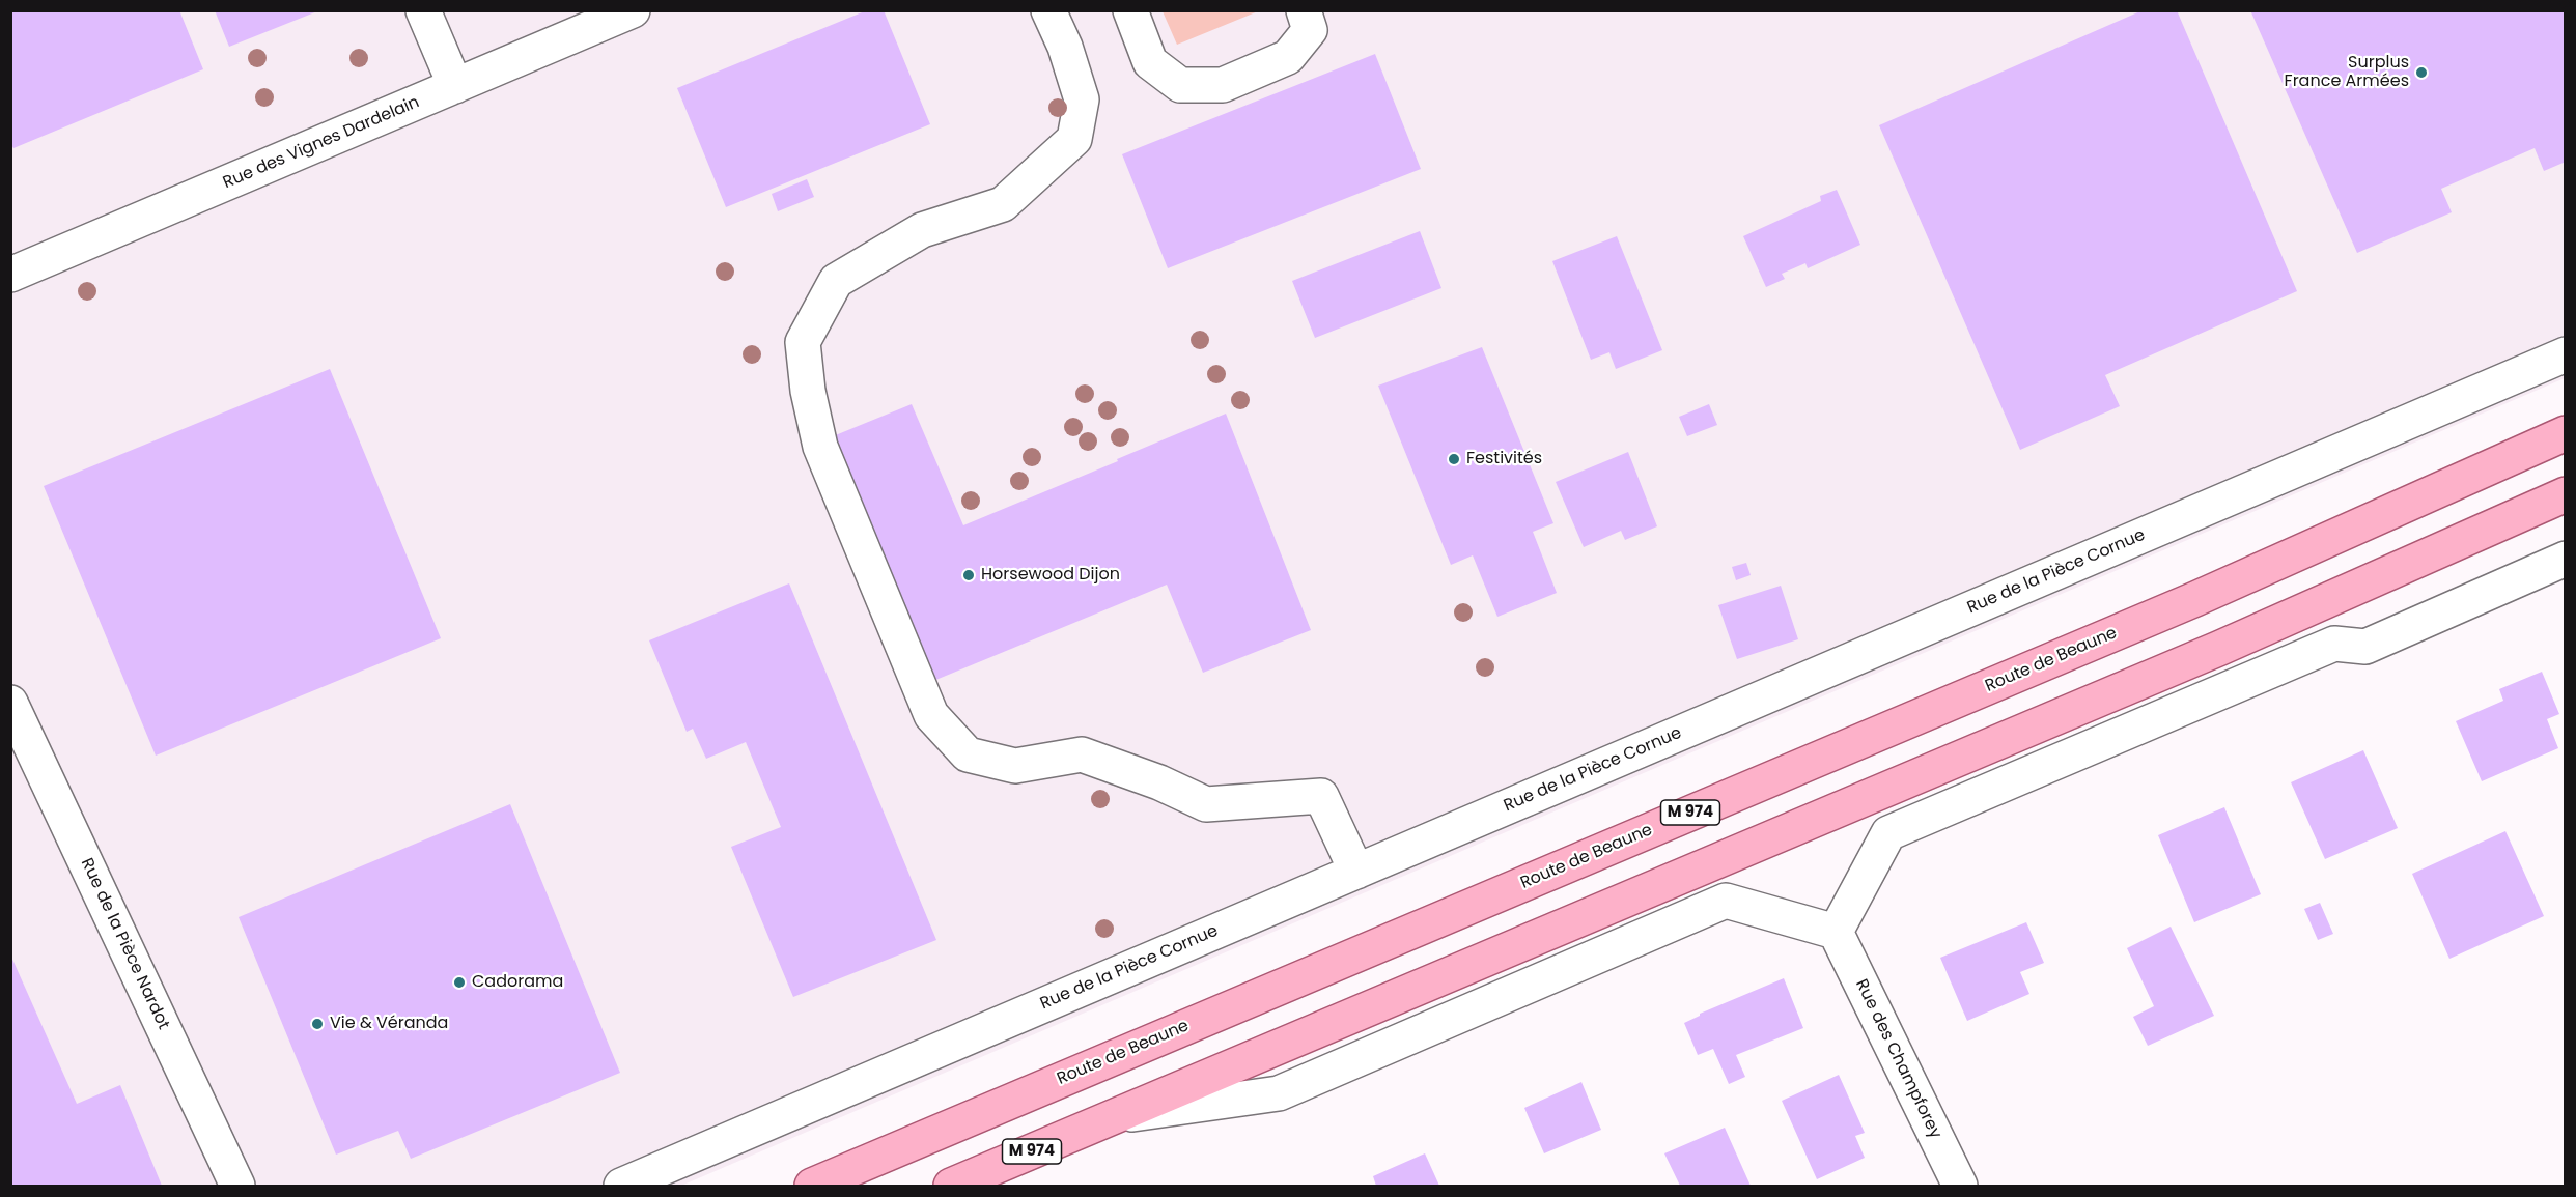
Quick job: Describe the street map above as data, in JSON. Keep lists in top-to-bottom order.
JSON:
{
  "streets": {
    "main road": ["Route de Beaune", "M 974"],
    "street": [
      "Rue des Vignes Dardelain",
      "Rue de la Pièce Cornue",
      "Rue de la Pièce Nardot",
      "Rue des Champforey"
    ]
  },
  "places": [
    "Surplus France Armées",
    "Festivités",
    "Horsewood Dijon",
    "Cadorama",
    "Vie & Véranda"
  ]
}
